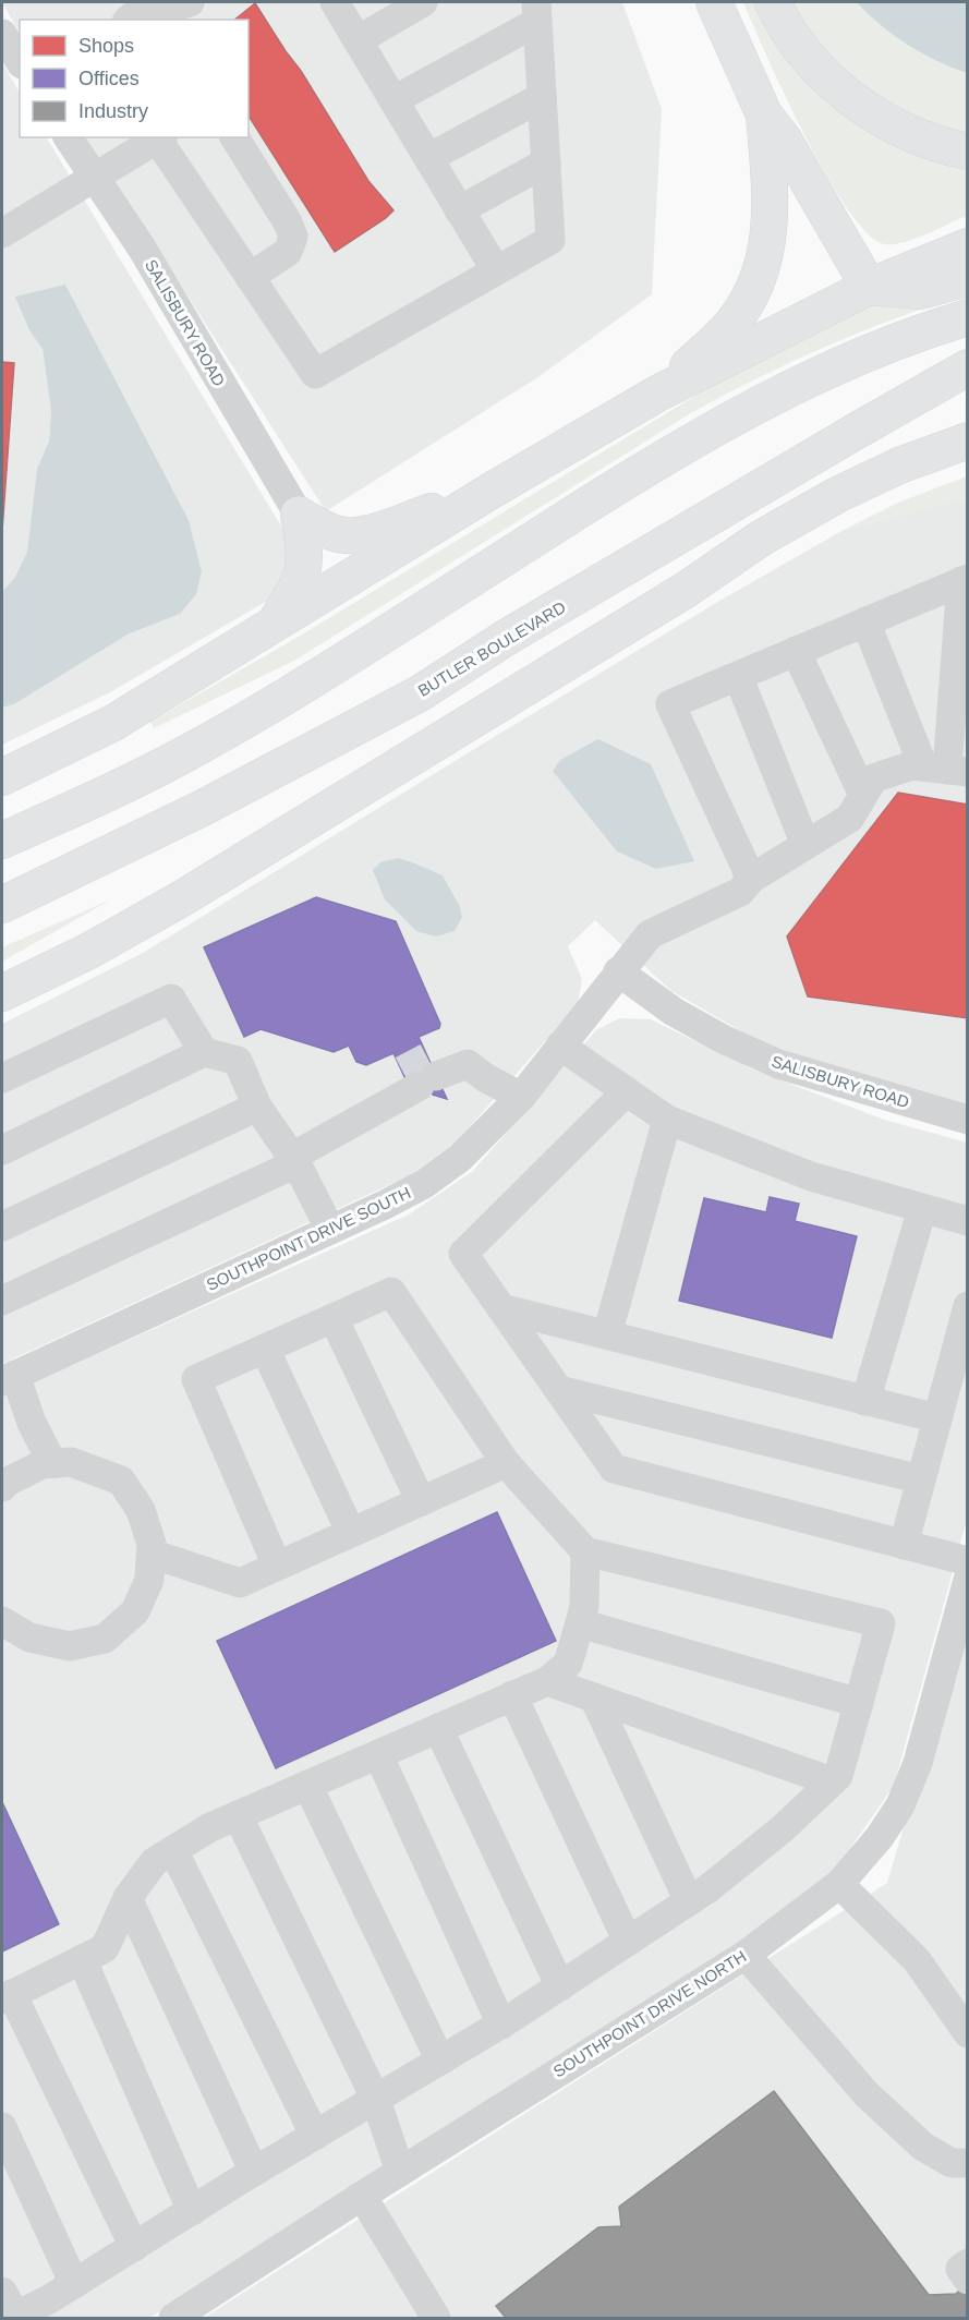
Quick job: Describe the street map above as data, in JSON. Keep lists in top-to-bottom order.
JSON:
{
  "streets": {
    "main road": ["BUTLER BOULEVARD"],
    "street": ["SALISBURY ROAD", "SOUTHPOINT DRIVE SOUTH", "SOUTHPOINT DRIVE NORTH"]
  },
  "crossings": [
    ["SALISBURY ROAD", "SOUTHPOINT DRIVE SOUTH"]
  ],
  "legend": ["Shops", "Offices", "Industry"]
}
